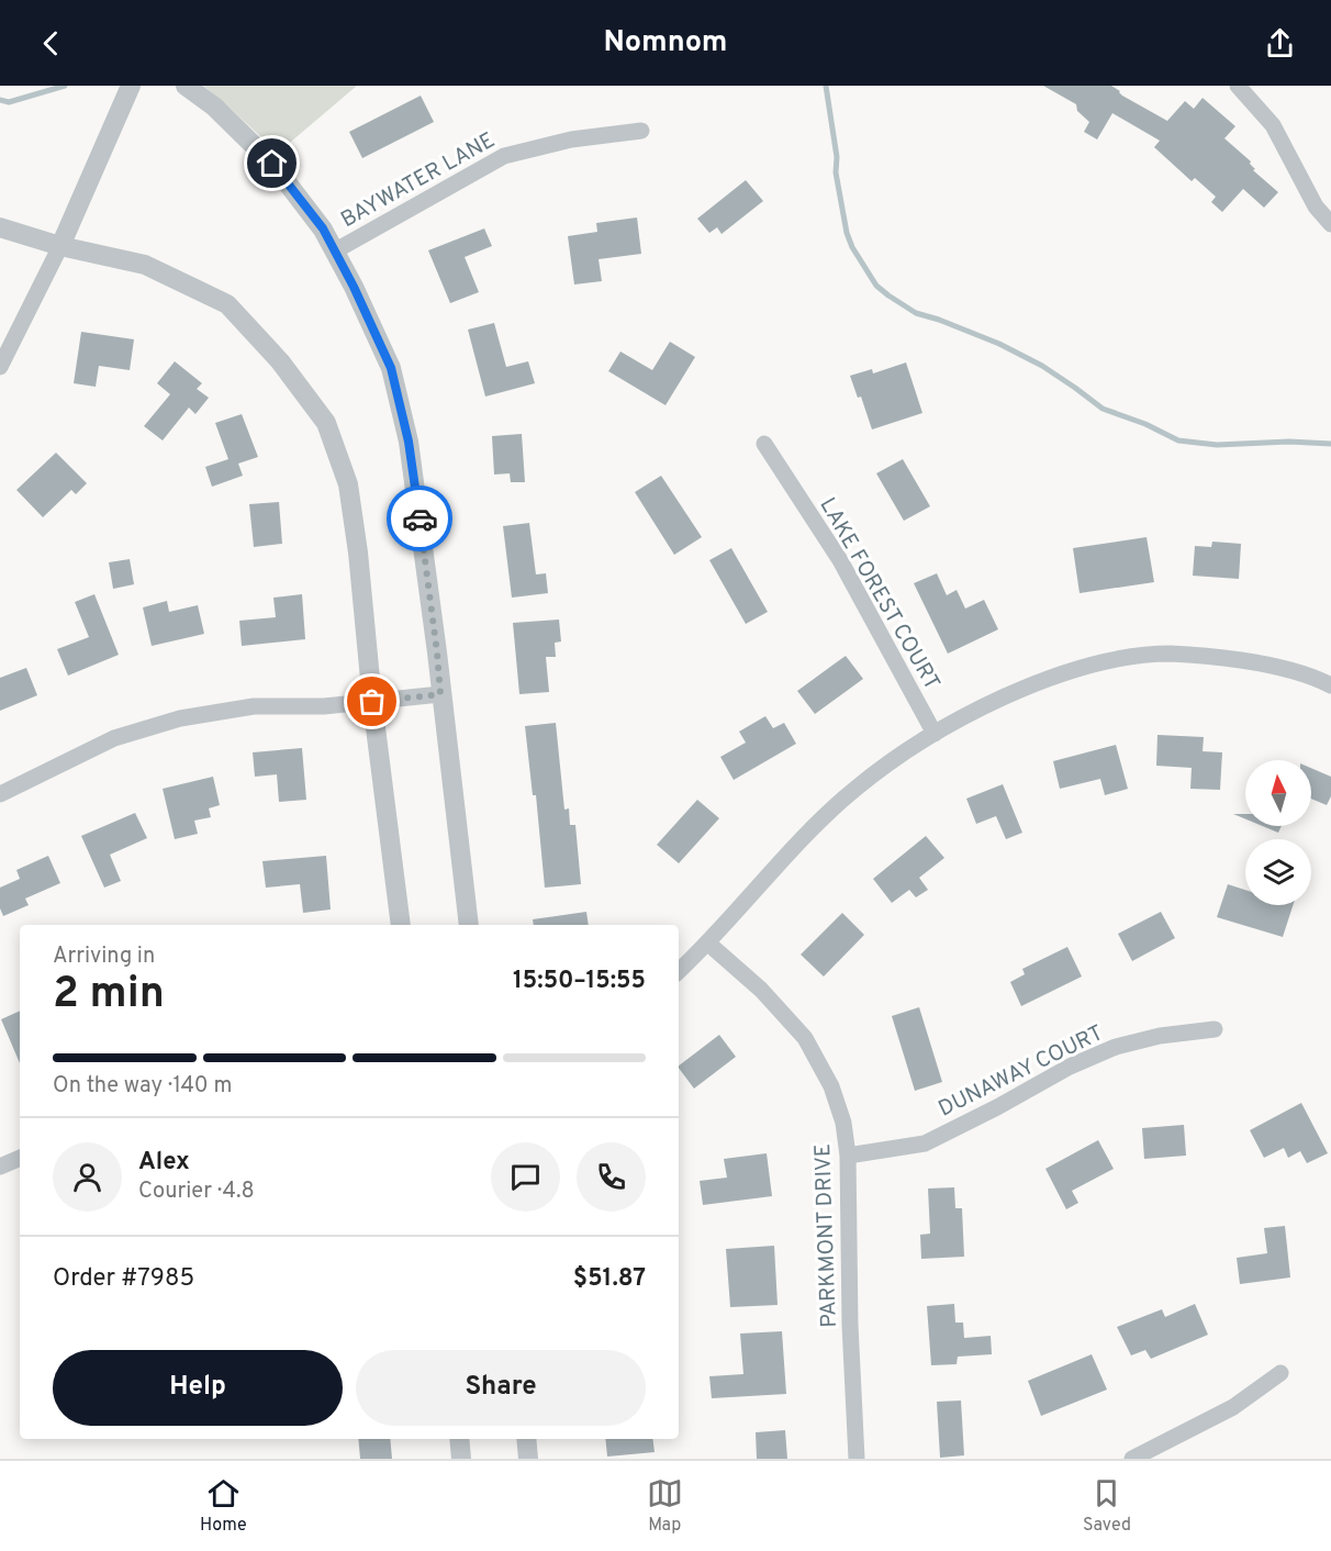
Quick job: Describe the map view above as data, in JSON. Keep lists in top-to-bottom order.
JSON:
{
  "streets": {
    "street": [
      "BAYWATER LANE",
      "LAKE FOREST COURT",
      "DUNAWAY COURT",
      "PARKMONT DRIVE"
    ]
  },
  "crossings": [
    ["DUNAWAY COURT", "PARKMONT DRIVE"]
  ],
  "north": "top",
  "page": {
    "header": "Nomnom",
    "heading": ["2 min", "Arriving in", "15:50–15:55"],
    "panel": [
      "Alex",
      "Courier · 4.8",
      "Order #7985",
      "$51.87"
    ],
    "bar": "On the way · 140 m",
    "buttons": ["Help", "Share"],
    "tabs": ["Home", "Map", "Saved"]
  }
}
